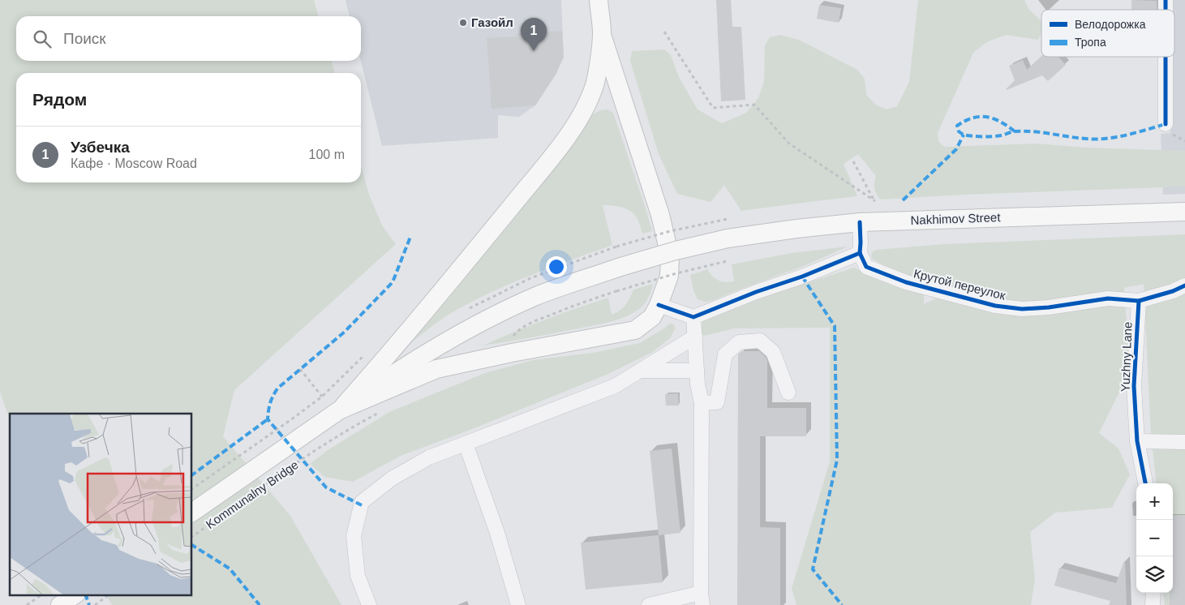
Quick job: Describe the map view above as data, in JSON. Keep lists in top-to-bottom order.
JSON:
{
  "streets": {
    "main road": ["Nakhimov Street", "Kommunalny Bridge"],
    "street": ["Крутой переулок", "Yuzhny Lane"]
  },
  "crossings": [
    ["Nakhimov Street", "Kommunalny Bridge"],
    ["Крутой переулок", "Yuzhny Lane"]
  ],
  "places": ["Газойл"],
  "legend": ["Велодорожка", "Тропа"],
  "page": {
    "search": "Поиск",
    "pins": "1",
    "heading": "Рядом",
    "list": [
      {
        "mark": "1",
        "name": "Узбечка",
        "note": "Кафе · Moscow Road",
        "value": "100 m"
      }
    ],
    "map_buttons": ["+", "−"]
  }
}
